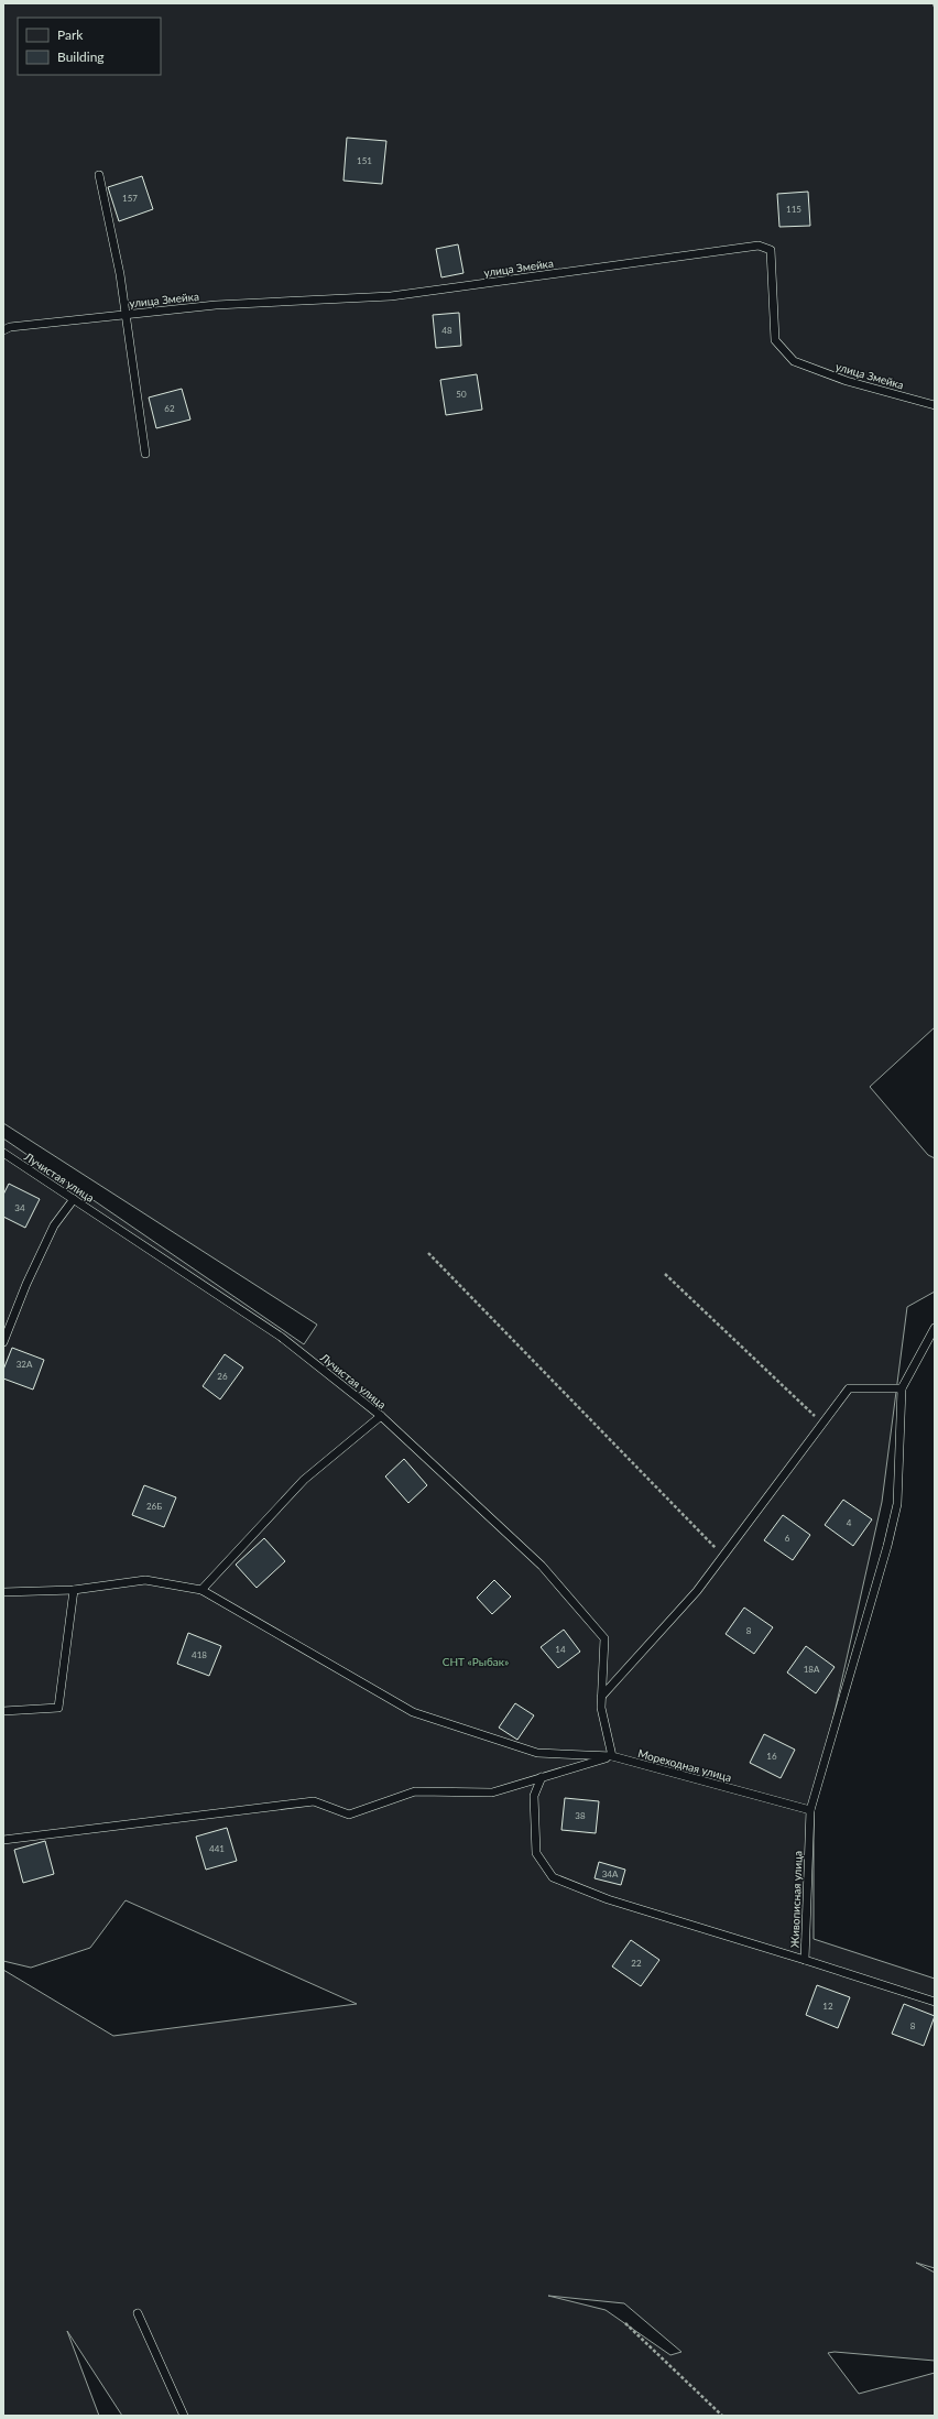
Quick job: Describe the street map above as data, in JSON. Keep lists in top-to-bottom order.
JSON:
{
  "streets": {
    "lane": [
      "улица Змейка",
      "Лучистая улица",
      "Мореходная улица",
      "Живописная улица"
    ]
  },
  "crossings": [
    ["Мореходная улица", "Живописная улица"]
  ],
  "parks": ["СНТ «Рыбак»"],
  "house_numbers": [
    "151",
    "157",
    "115",
    "48",
    "50",
    "62",
    "34",
    "32А",
    "26",
    "26Б",
    "4",
    "6",
    "8",
    "14",
    "418",
    "18А",
    "16",
    "38",
    "441",
    "34А",
    "22",
    "12",
    "8"
  ],
  "legend": ["Park", "Building"]
}
